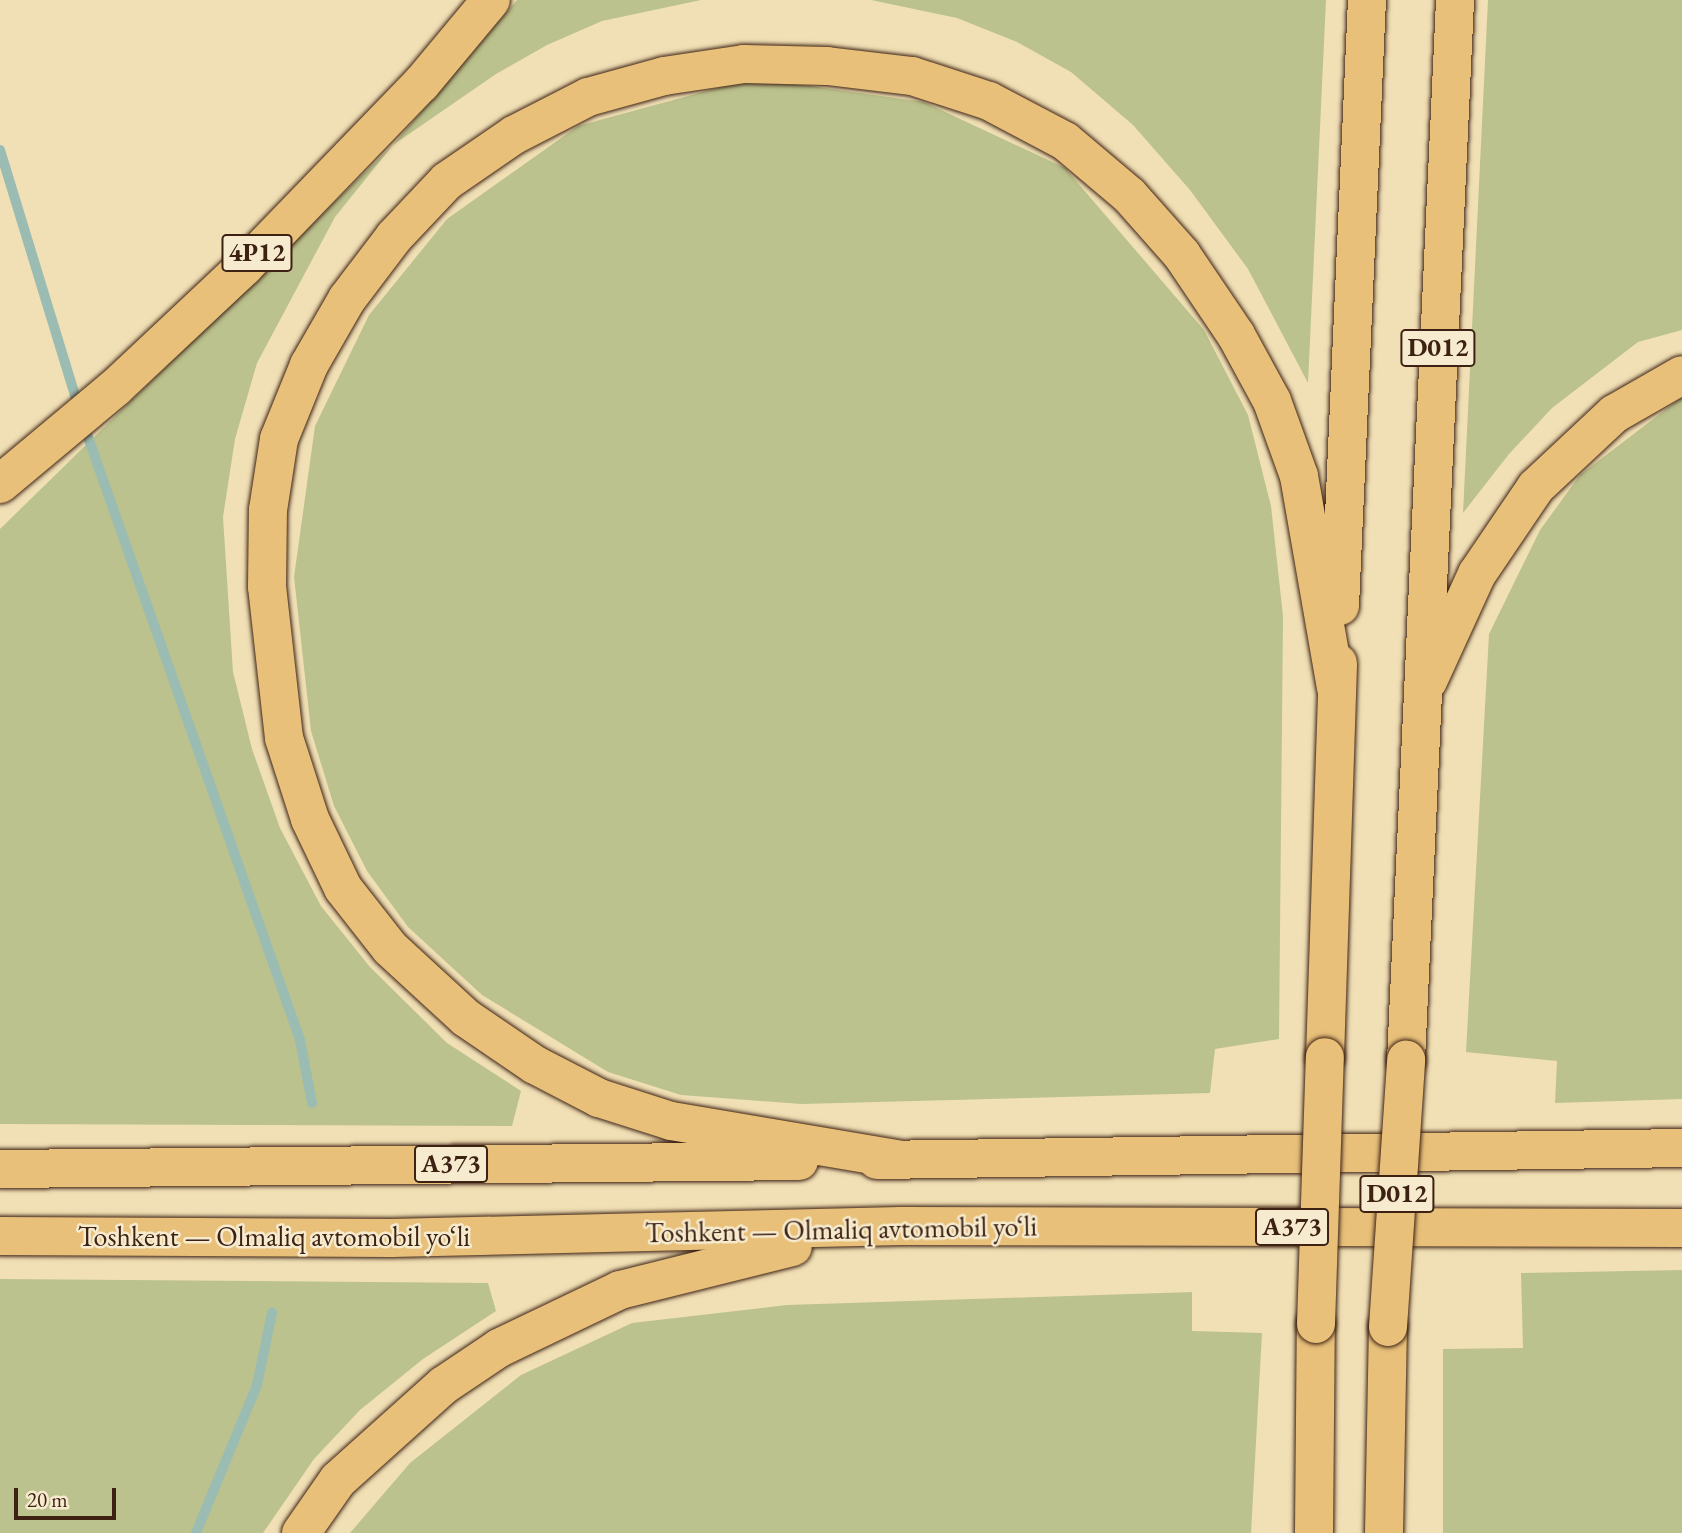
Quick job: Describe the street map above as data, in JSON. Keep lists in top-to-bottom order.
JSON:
{
  "streets": {
    "highway": [
      "4P12",
      "D012",
      "A373",
      "Toshkent — Olmaliq avtomobil yo‘li"
    ]
  },
  "scale_bar": "20 m"
}
